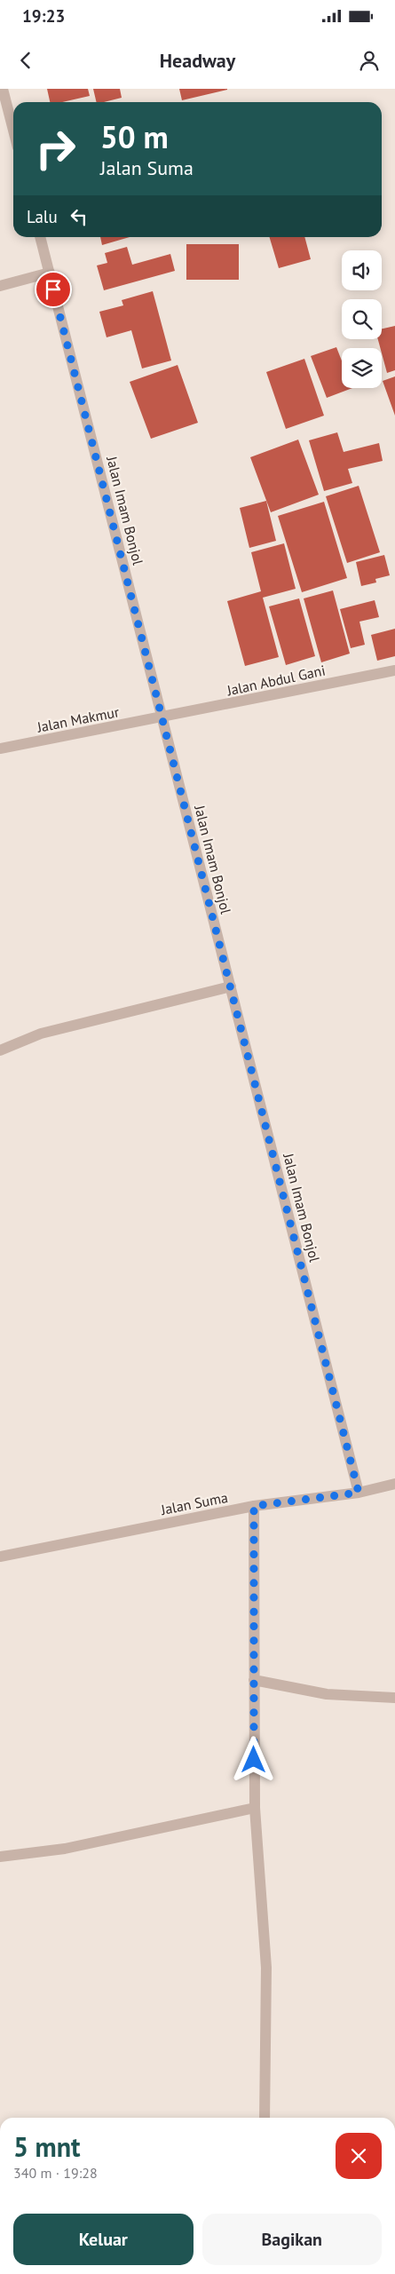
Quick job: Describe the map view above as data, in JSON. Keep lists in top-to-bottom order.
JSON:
{
  "streets": {
    "street": [
      "Jalan Imam Bonjol",
      "Jalan Abdul Gani",
      "Jalan Makmur",
      "Jalan Suma"
    ]
  },
  "crossings": [
    ["Jalan Imam Bonjol", "Jalan Abdul Gani"],
    ["Jalan Imam Bonjol", "Jalan Makmur"],
    ["Jalan Imam Bonjol", "Jalan Suma"],
    ["Jalan Abdul Gani", "Jalan Makmur"]
  ],
  "page": {
    "status": "19:23",
    "header": "Headway",
    "turn": ["50 m", "Jalan Suma"],
    "then": "Lalu",
    "heading": ["5 mnt", "340 m · 19:28"],
    "buttons": ["Keluar", "Bagikan"]
  }
}
